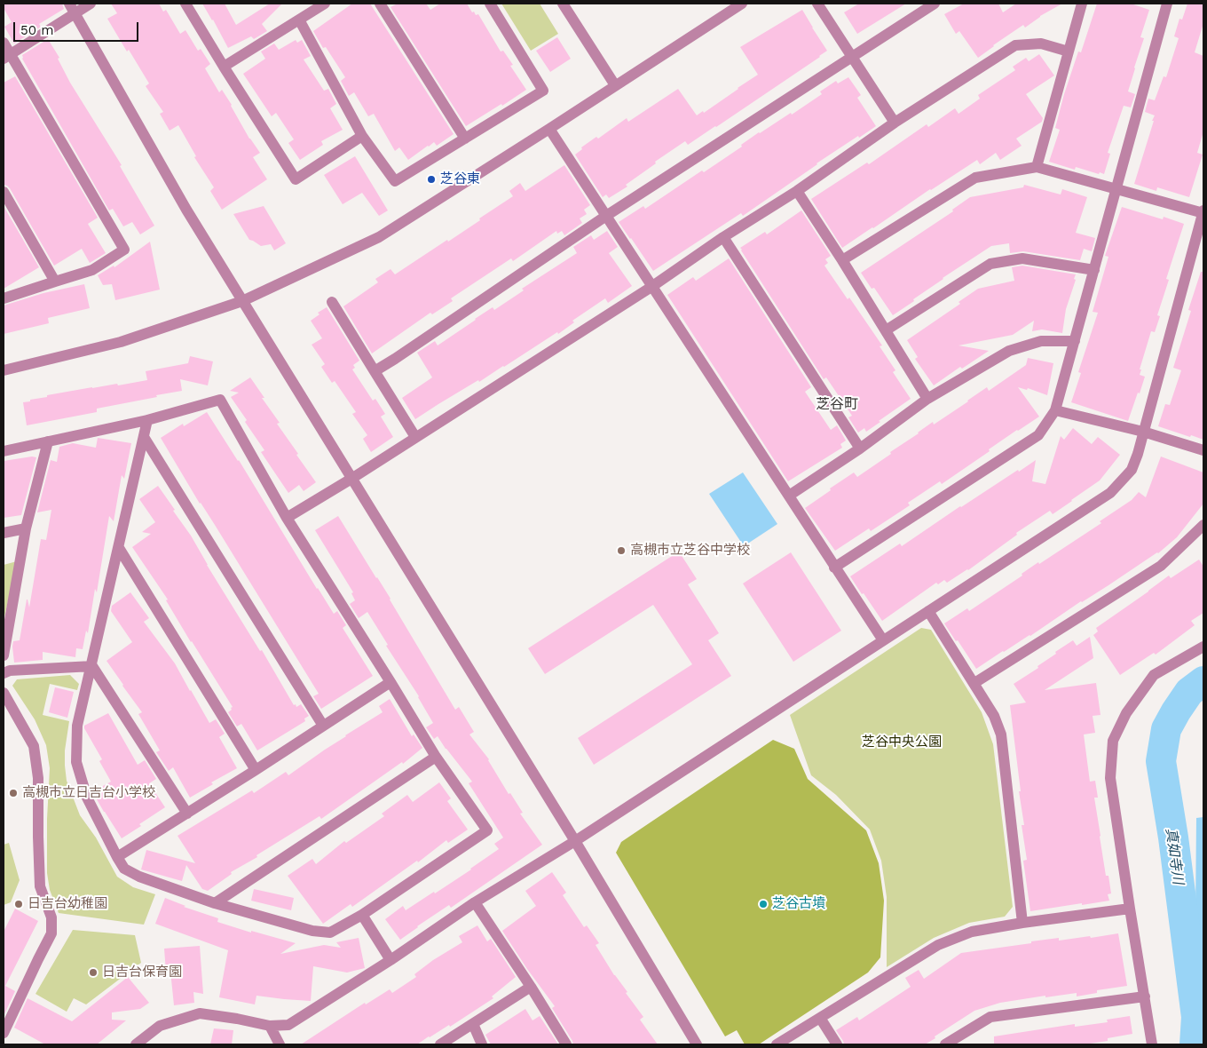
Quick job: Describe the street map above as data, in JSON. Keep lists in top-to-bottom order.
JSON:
{
  "districts": ["芝谷町"],
  "water": ["真如寺川"],
  "parks": ["芝谷中央公園"],
  "places": [
    "芝谷東",
    "高槻市立芝谷中学校",
    "高槻市立日吉台小学校",
    "日吉台幼稚園",
    "芝谷古墳",
    "日吉台保育園"
  ],
  "scale_bar": "50 m"
}
